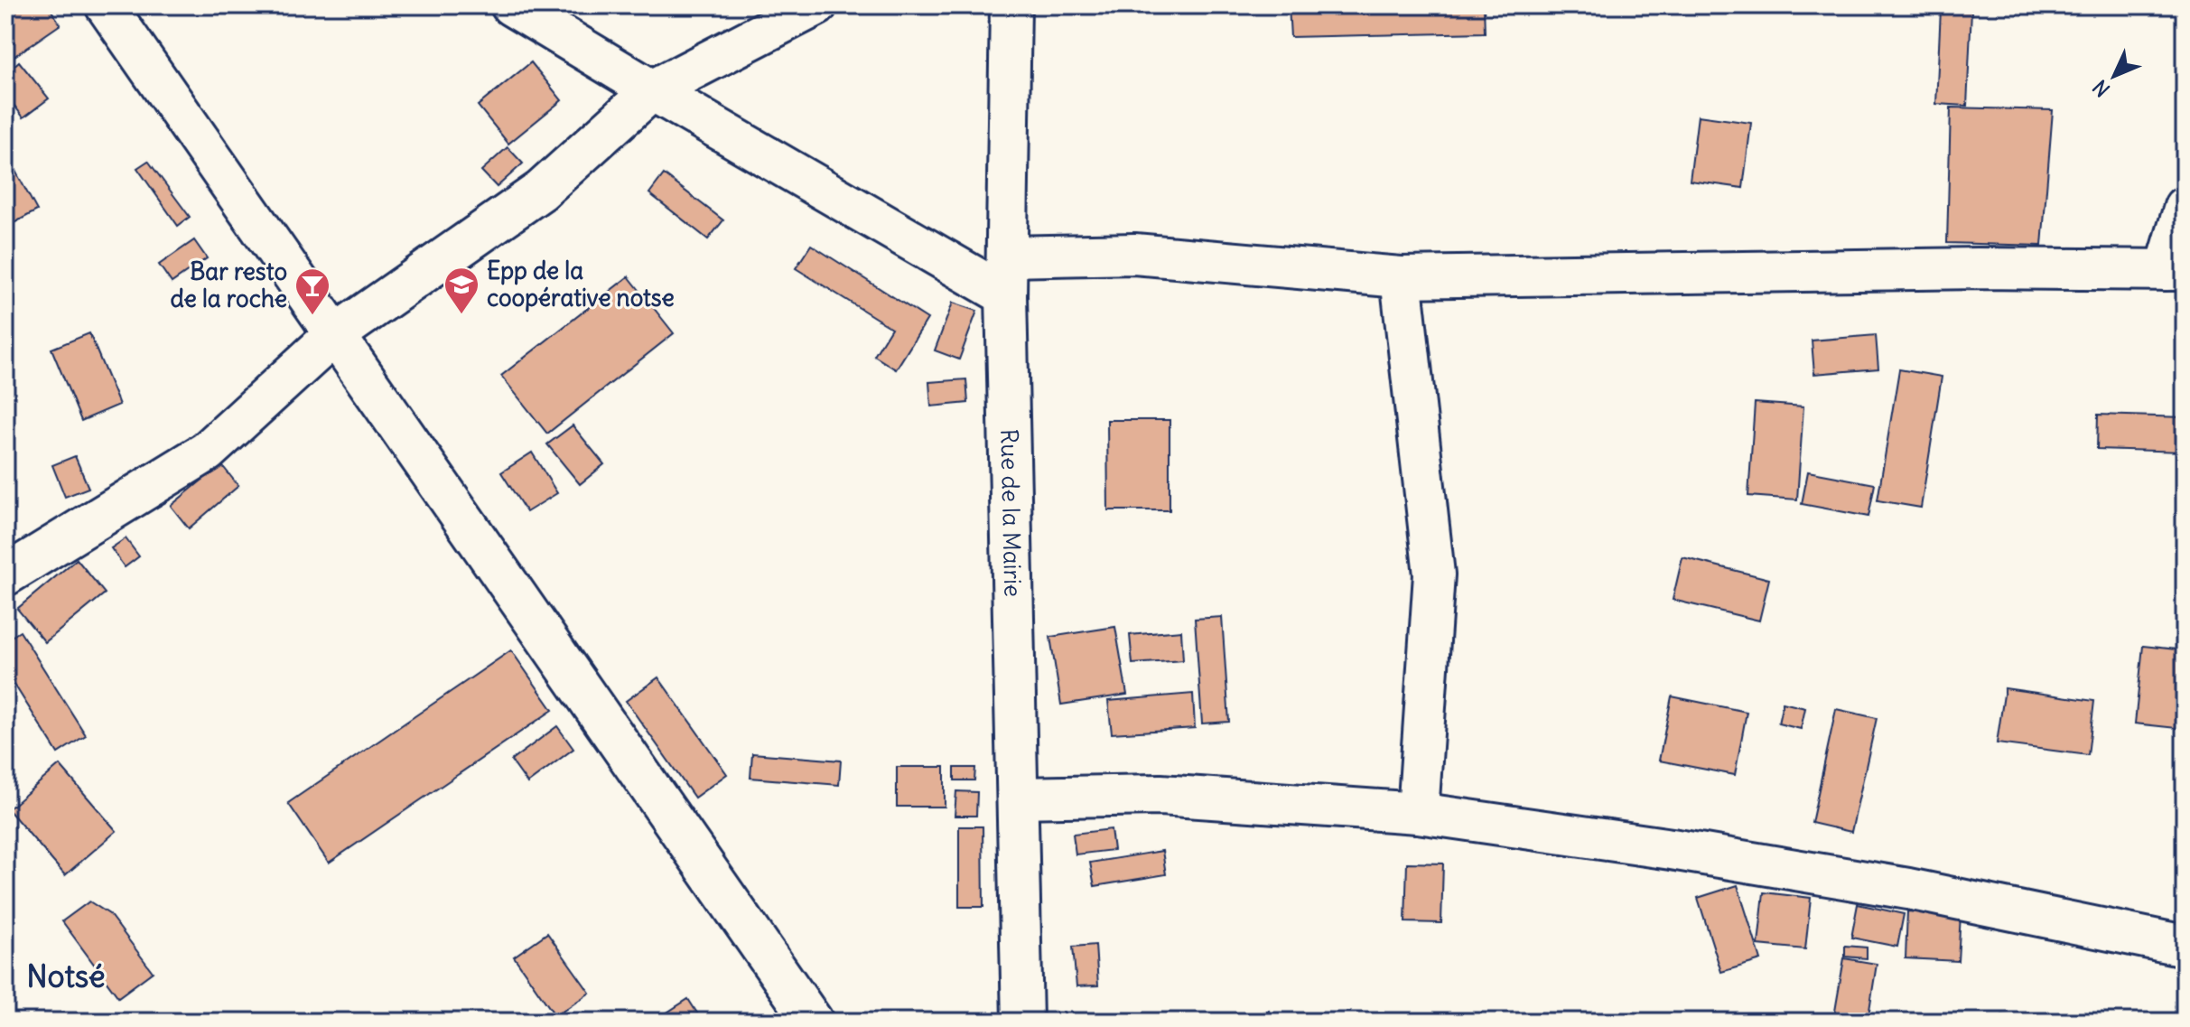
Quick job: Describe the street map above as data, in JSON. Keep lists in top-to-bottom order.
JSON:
{
  "streets": {
    "street": ["Rue de la Mairie"]
  },
  "districts": ["Notsé"],
  "places": {
    "school or university": ["Epp de la coopérative notse"],
    "bar": ["Bar resto de la roche"]
  },
  "north": "bottom left"
}
